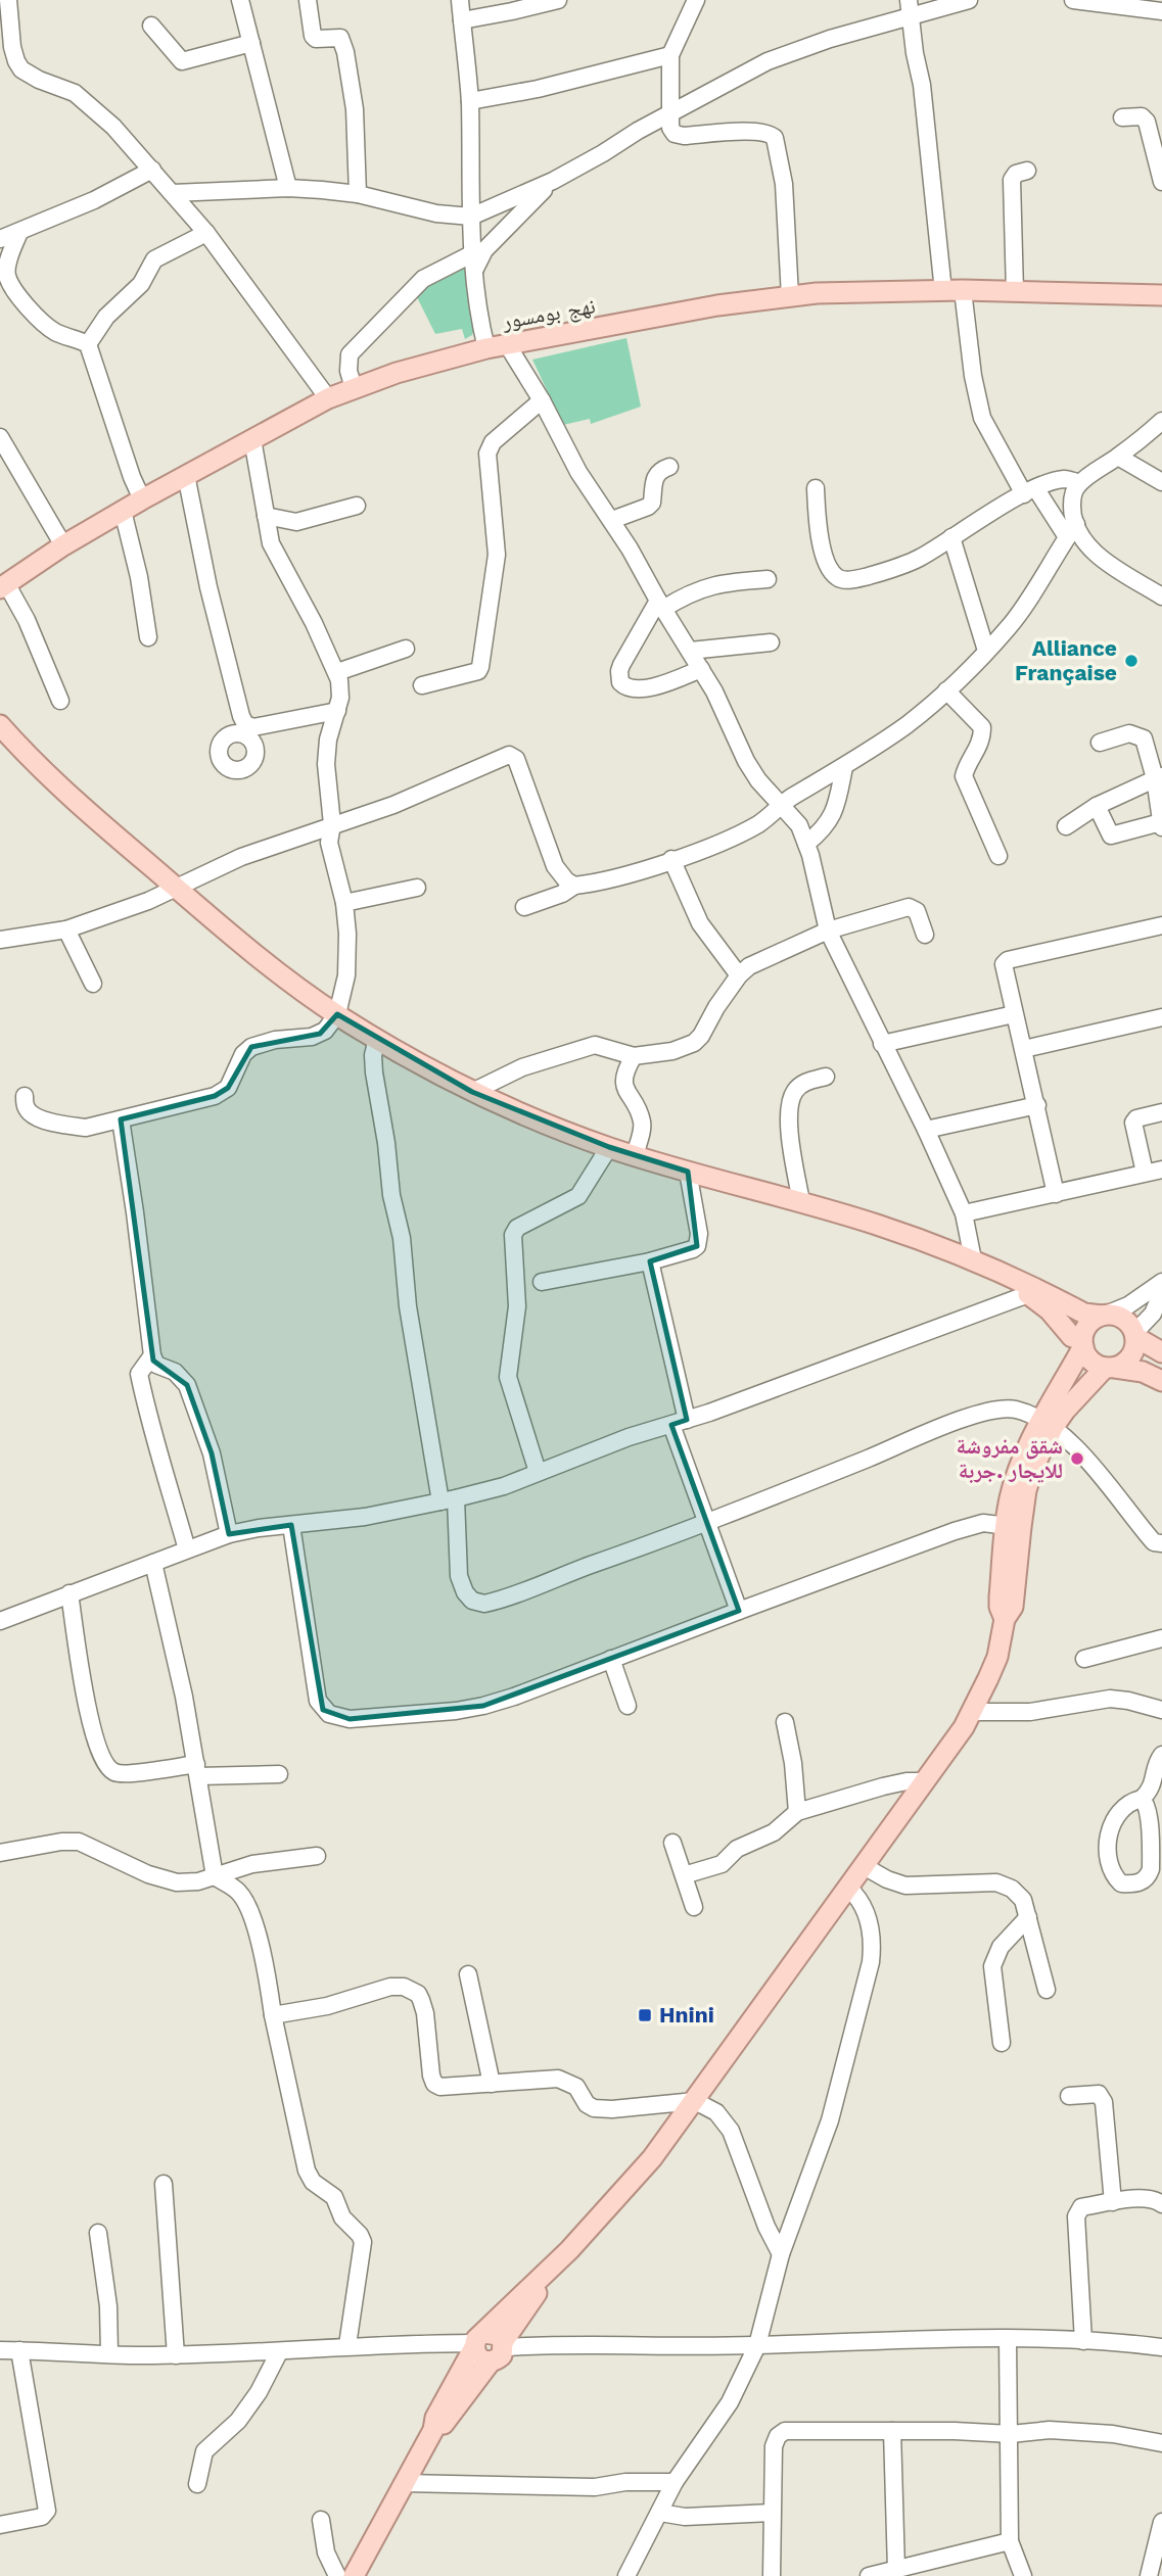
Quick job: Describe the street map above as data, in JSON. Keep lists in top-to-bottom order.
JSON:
{
  "streets": {
    "main road": ["نهج بومسور"]
  },
  "places": {
    "other": ["Alliance Française", "شقق مفروشة للايجار .جربة"],
    "transit": ["Hnini"]
  }
}
